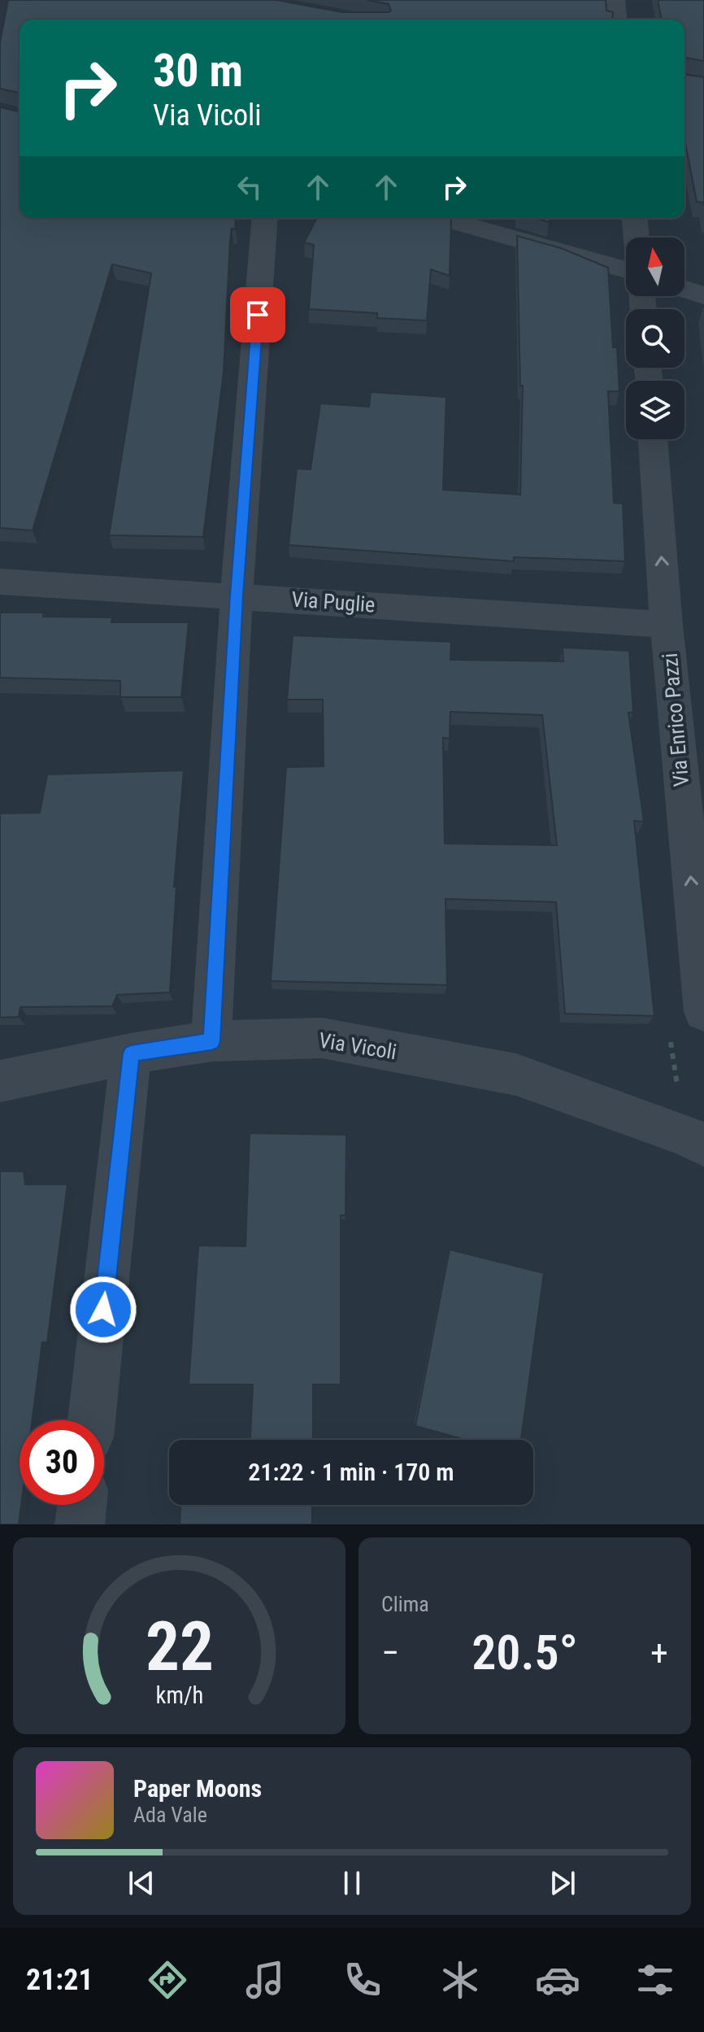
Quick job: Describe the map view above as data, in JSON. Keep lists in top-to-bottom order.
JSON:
{
  "streets": {
    "street": ["Via Puglie", "Via Enrico Pazzi", "Via Vicoli"]
  },
  "crossings": [
    ["Via Puglie", "Via Enrico Pazzi"]
  ],
  "one_way": ["Via Enrico Pazzi"],
  "north": "top",
  "page": {
    "turn": ["30 m", "Via Vicoli"],
    "limit": "30",
    "trip": "21:22 · 1 min · 170 m",
    "tile": "Clima",
    "heat": ["−", "20.5°", "+"],
    "song": ["Paper Moons", "Ada Vale"],
    "tabs": "21:21",
    "gauge": ["22", "km/h"]
  }
}
